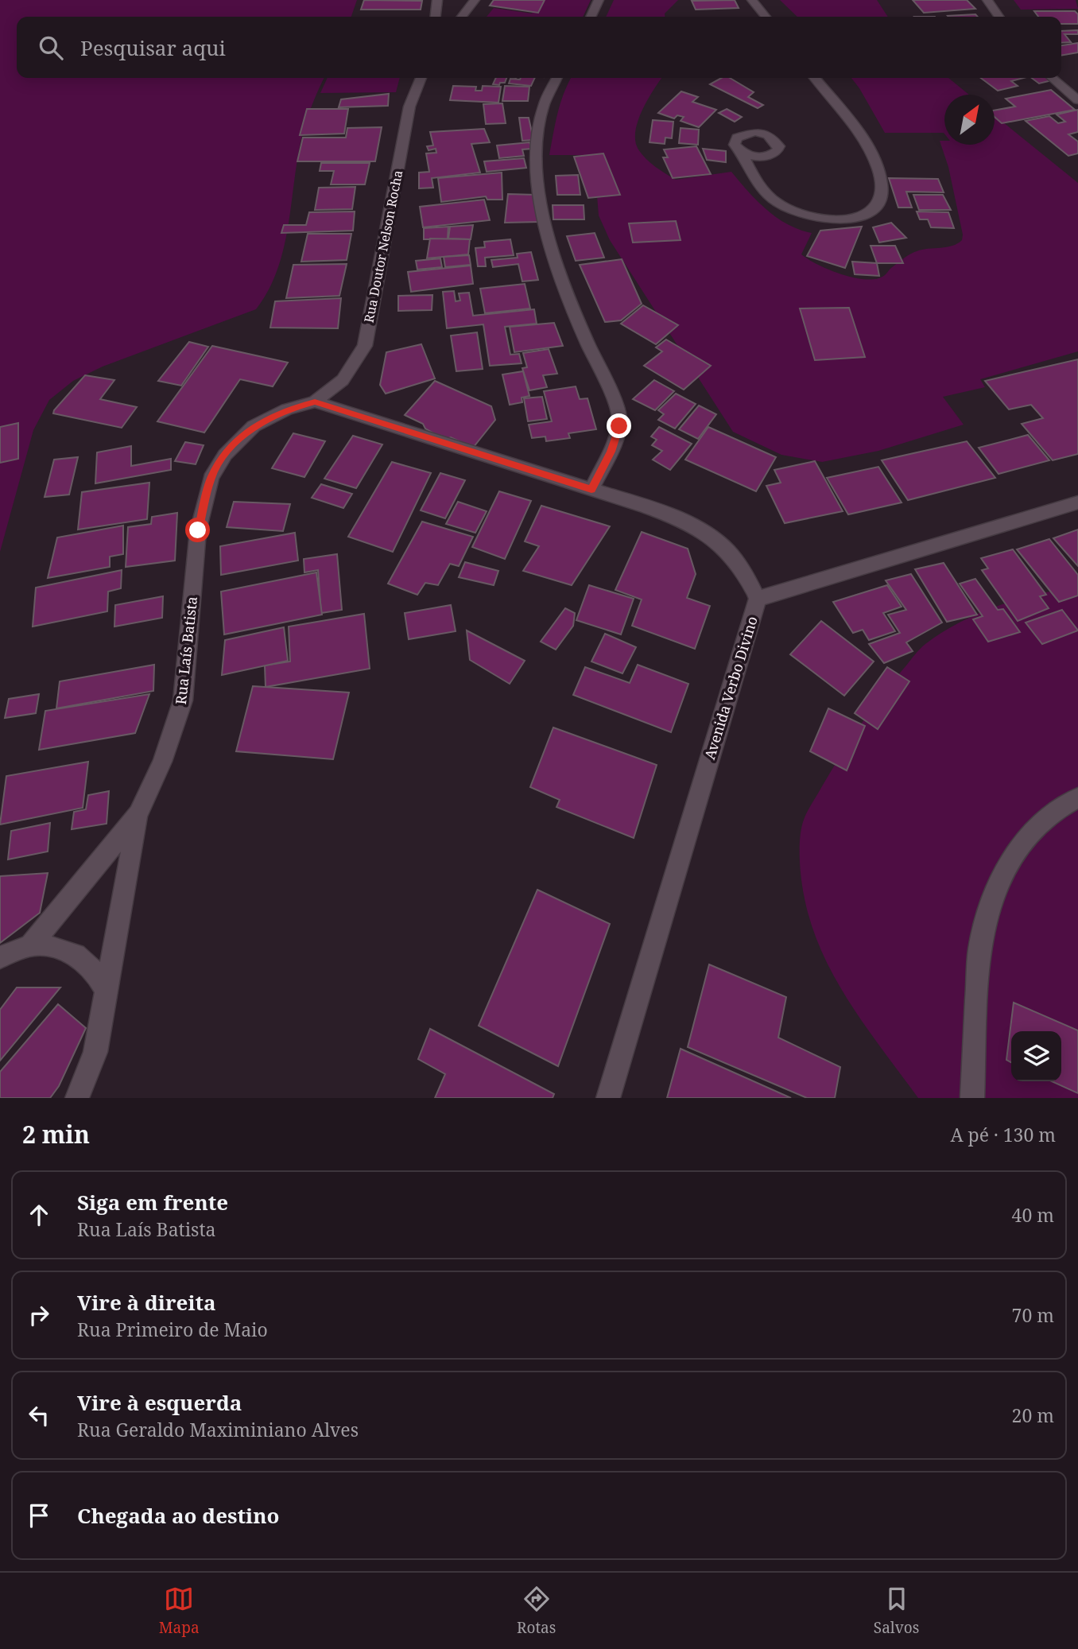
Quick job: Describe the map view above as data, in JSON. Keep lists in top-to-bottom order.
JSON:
{
  "streets": {
    "street": ["Rua Doutor Nelson Rocha", "Rua Laís Batista", "Avenida Verbo Divino"]
  },
  "crossings": [
    ["Rua Doutor Nelson Rocha", "Rua Laís Batista"]
  ],
  "north": "top right",
  "page": {
    "search": "Pesquisar aqui",
    "heading": ["2 min", "A pé · 130 m"],
    "list": [
      ["Siga em frente", "Rua Laís Batista", "40 m"],
      ["Vire à direita", "Rua Primeiro de Maio", "70 m"],
      ["Vire à esquerda", "Rua Geraldo Maximiniano Alves", "20 m"],
      "Chegada ao destino"
    ],
    "nav": ["Mapa", "Rotas", "Salvos"]
  }
}
